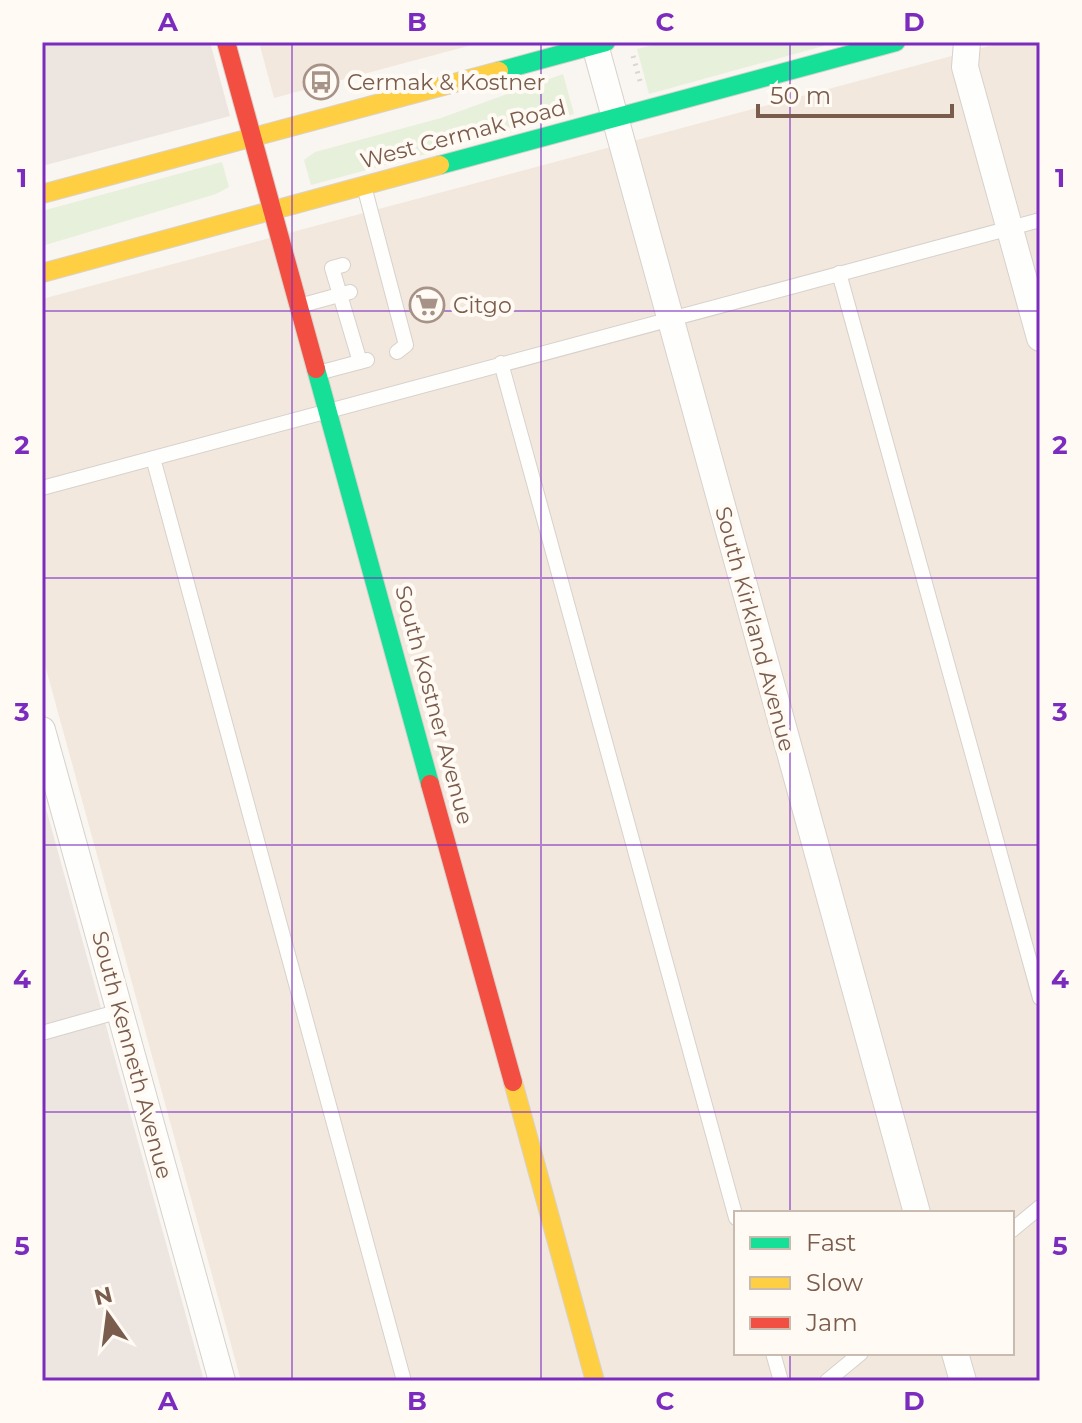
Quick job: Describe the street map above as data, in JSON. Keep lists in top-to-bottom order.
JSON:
{
  "streets": {
    "main road": ["West Cermak Road", "South Kostner Avenue"],
    "street": ["South Kirkland Avenue", "South Kenneth Avenue"]
  },
  "crossings": [
    ["West Cermak Road", "South Kirkland Avenue"],
    ["West Cermak Road", "South Kostner Avenue"]
  ],
  "places": {
    "bus stop": ["Cermak & Kostner"],
    "supermarket": ["Citgo"]
  },
  "legend": ["Fast", "Slow", "Jam"],
  "scale_bar": "50 m",
  "north": "top",
  "grid": {
    "columns": [
      "A",
      "B",
      "C",
      "D"
    ],
    "rows": [
      "1",
      "2",
      "3",
      "4",
      "5"
    ]
  }
}
